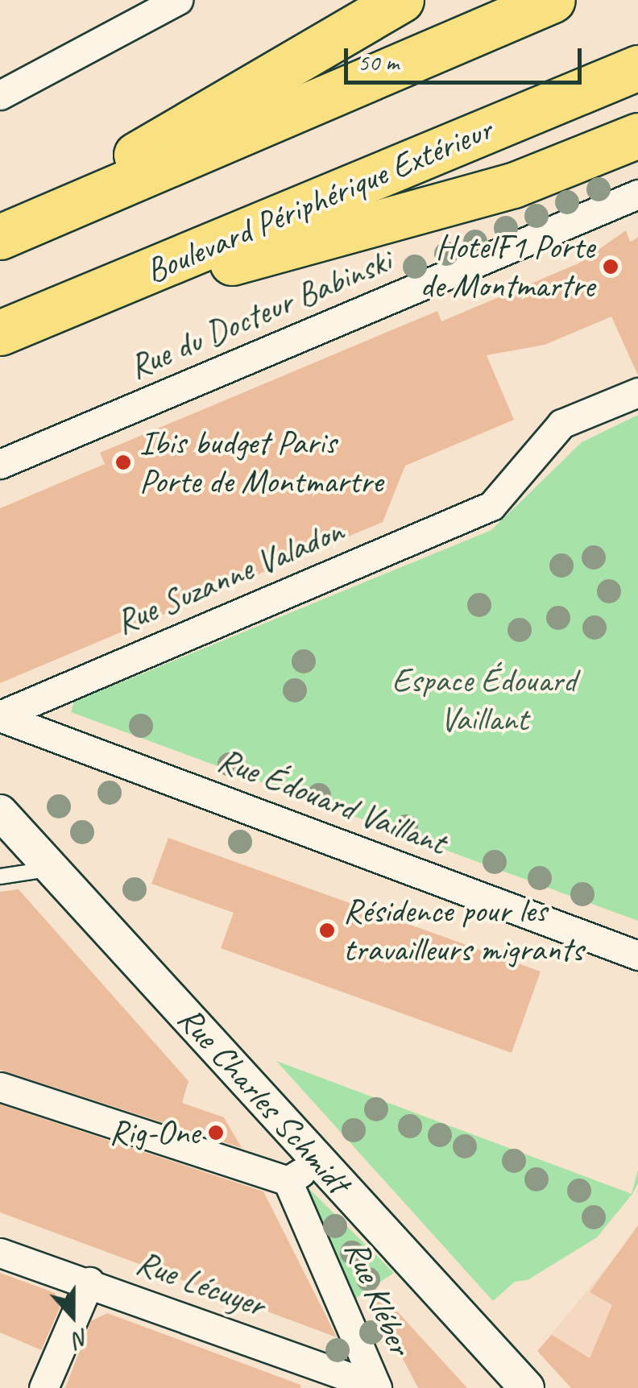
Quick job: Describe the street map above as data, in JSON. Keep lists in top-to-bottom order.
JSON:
{
  "streets": {
    "highway": ["Boulevard Périphérique Extérieur"],
    "street": [
      "Rue du Docteur Babinski",
      "Rue Suzanne Valadon",
      "Rue Édouard Vaillant",
      "Rue Charles Schmidt",
      "Rue Lécuyer",
      "Rue Kléber"
    ]
  },
  "crossings": [
    ["Rue Suzanne Valadon", "Rue Édouard Vaillant"],
    ["Rue Lécuyer", "Rue Kléber"]
  ],
  "parks": ["Espace Édouard Vaillant"],
  "places": [
    "HotelF1 Porte de Montmartre",
    "Ibis budget Paris Porte de Montmartre",
    "Résidence pour les travailleurs migrants",
    "Rig-One"
  ],
  "scale_bar": "50 m",
  "north": "bottom"
}
